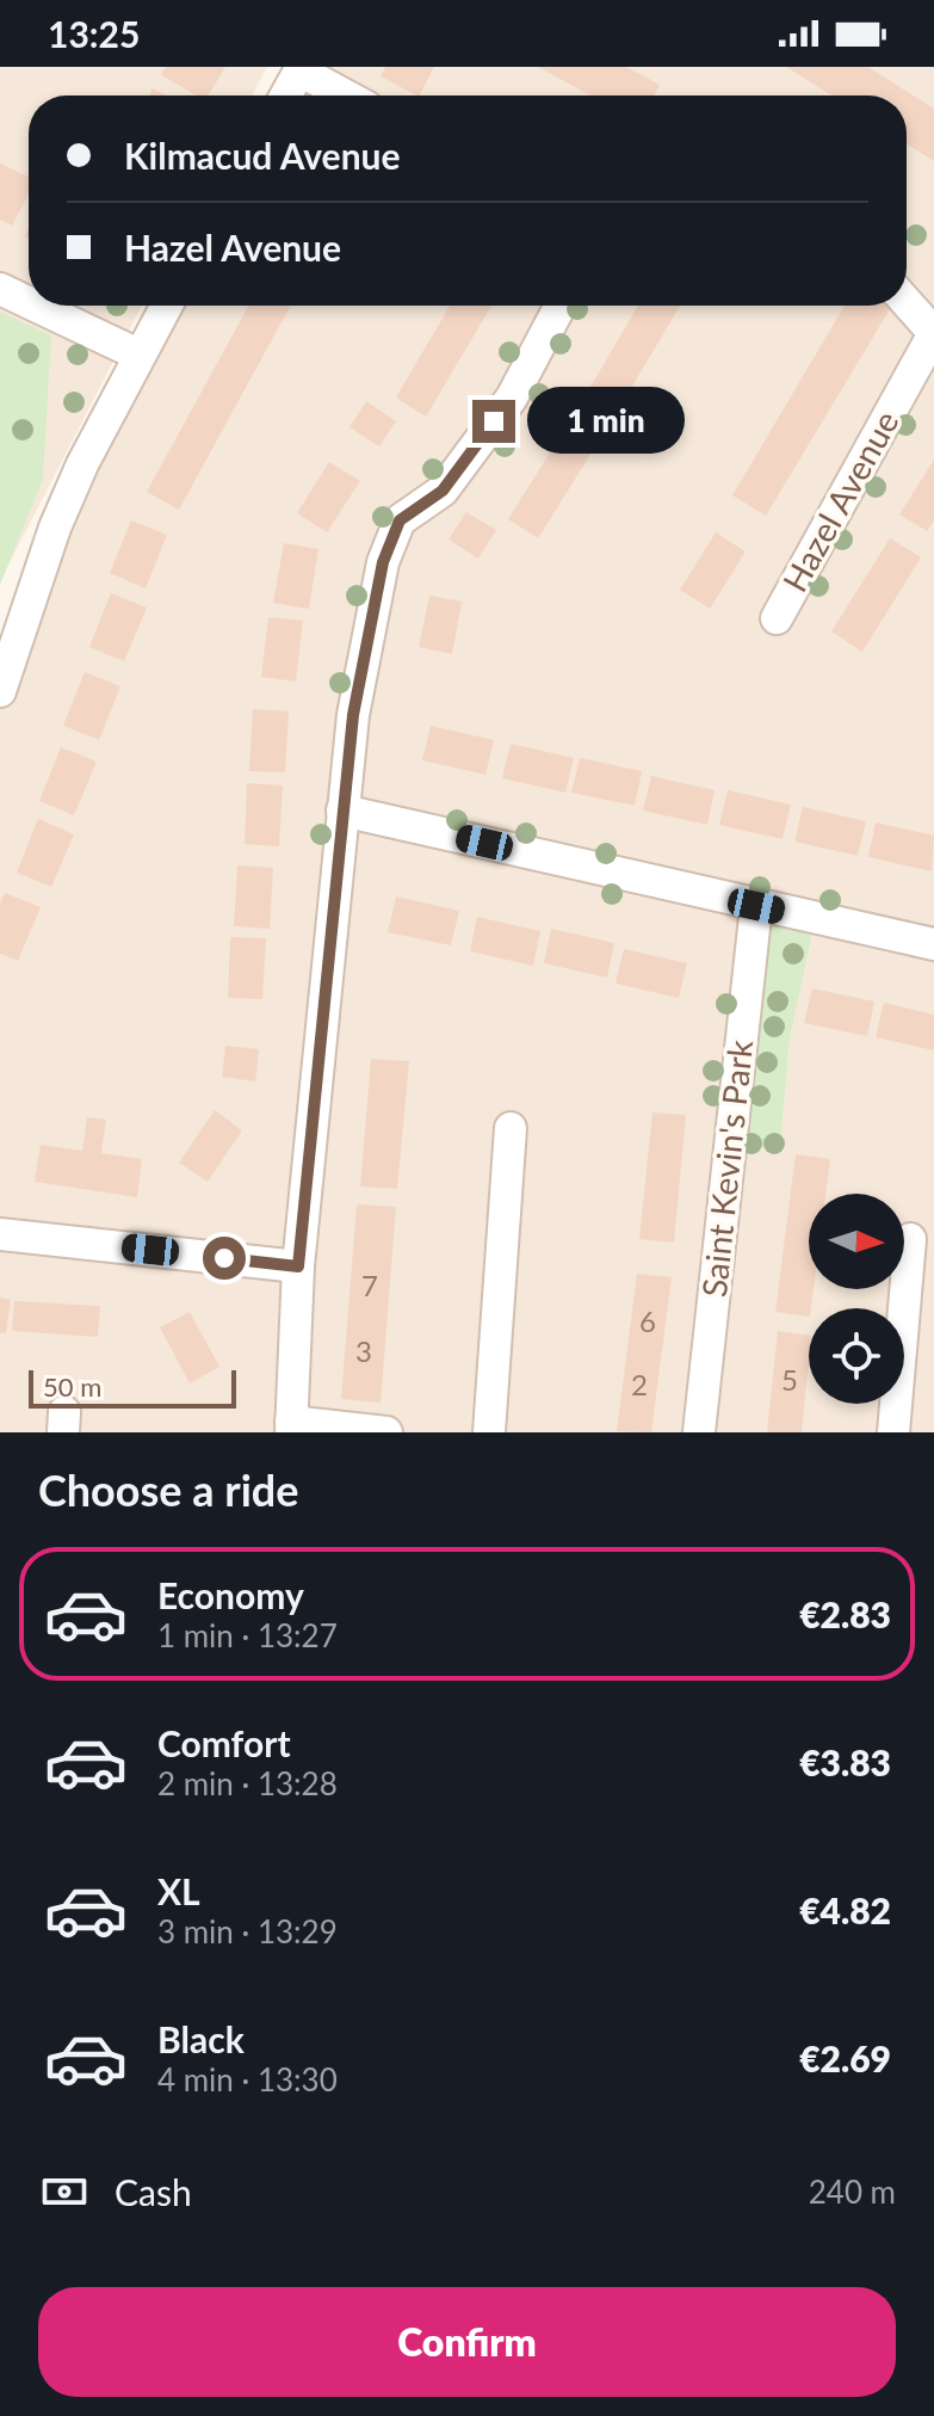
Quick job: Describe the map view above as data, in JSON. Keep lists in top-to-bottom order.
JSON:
{
  "streets": {
    "street": ["Hazel Avenue", "Saint Kevin's Park"]
  },
  "house_numbers": [
    "7",
    "6",
    "3",
    "5",
    "2"
  ],
  "scale_bar": "50 m",
  "north": "right",
  "page": {
    "status": "13:25",
    "banner": ["Kilmacud Avenue", "Hazel Avenue"],
    "bubble": "1 min",
    "scale": "50 m",
    "heading": "Choose a ride",
    "list": [
      {
        "name": "Economy",
        "note": "1 min · 13:27",
        "value": "€2.83"
      },
      {
        "name": "Comfort",
        "note": "2 min · 13:28",
        "value": "€3.83"
      },
      {
        "name": "XL",
        "note": "3 min · 13:29",
        "value": "€4.82"
      },
      {
        "name": "Black",
        "note": "4 min · 13:30",
        "value": "€2.69"
      }
    ],
    "pay": ["Cash", "240 m"],
    "buttons": "Confirm"
  }
}
